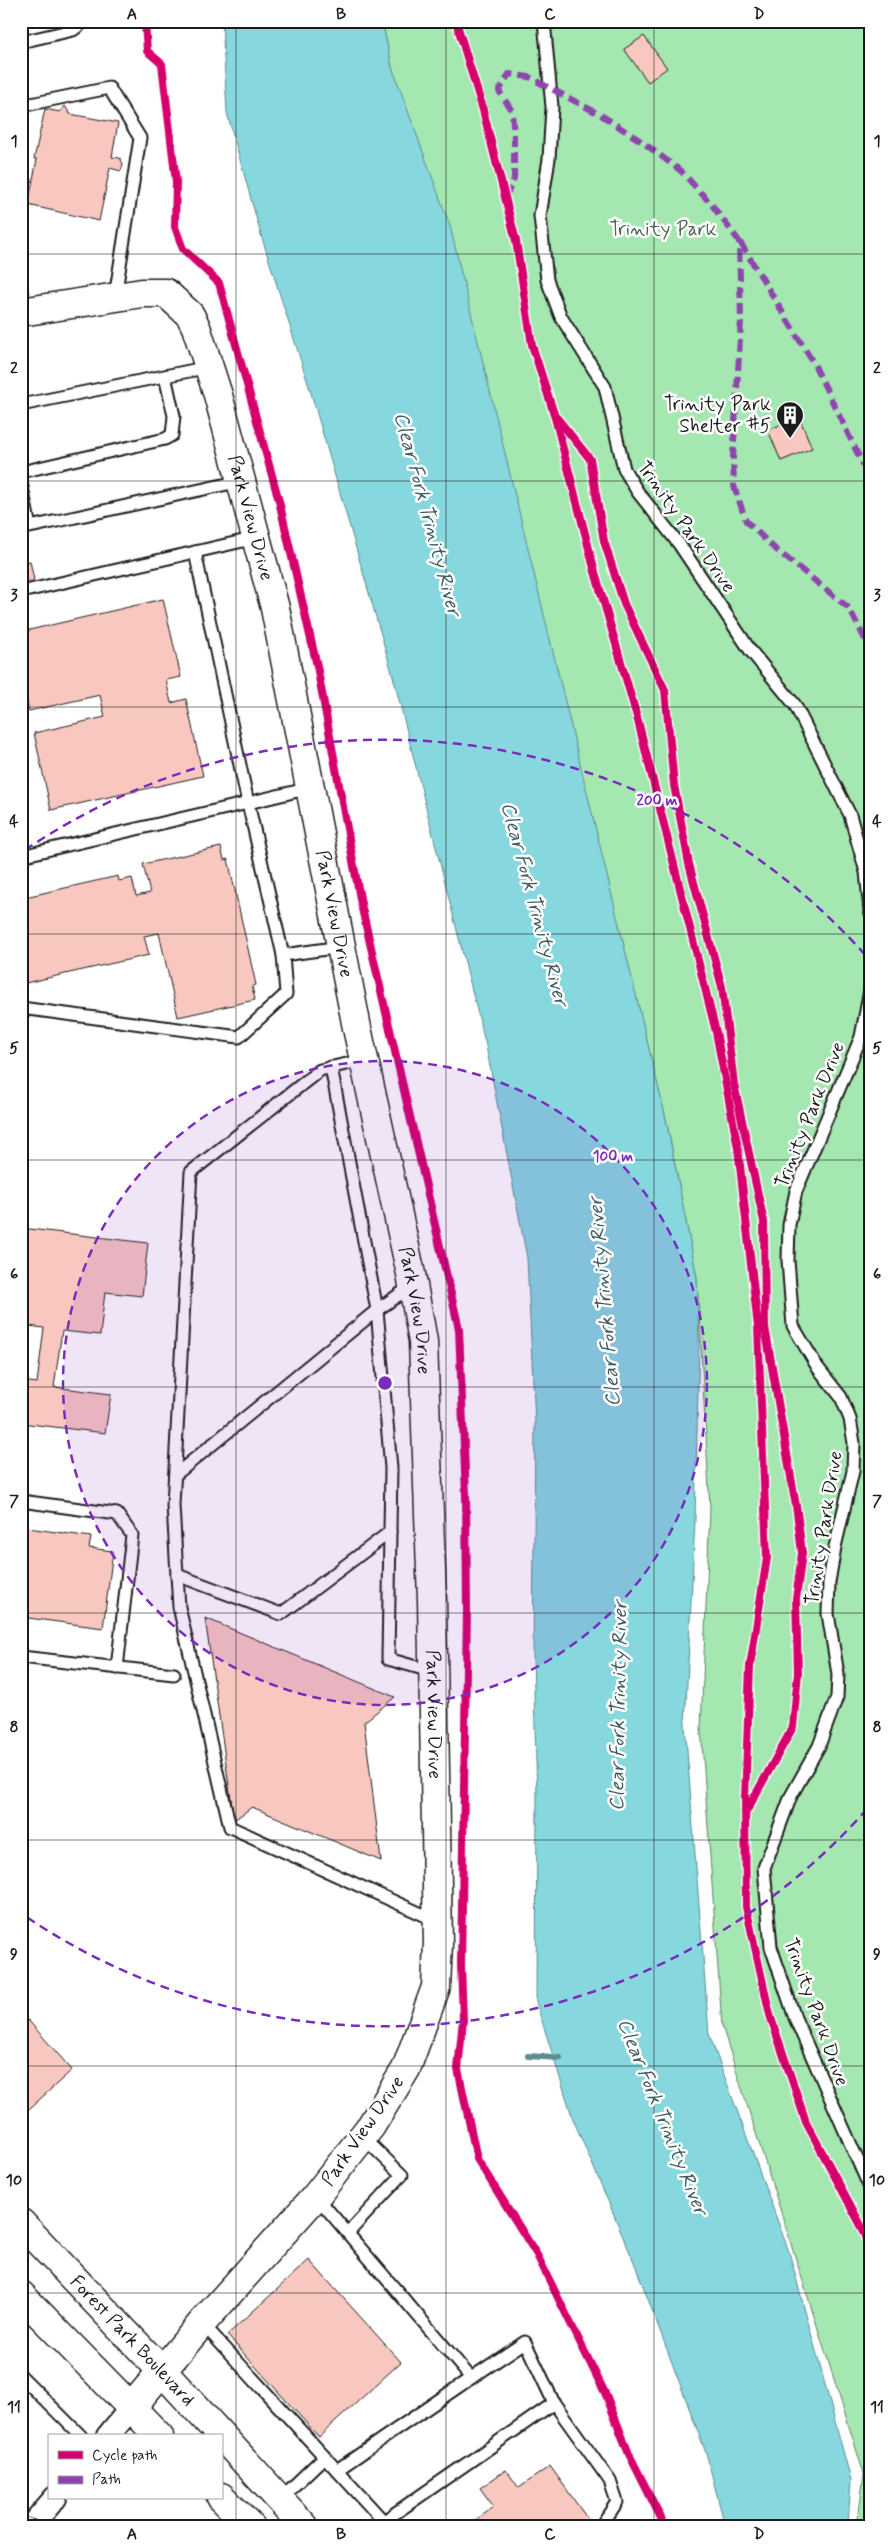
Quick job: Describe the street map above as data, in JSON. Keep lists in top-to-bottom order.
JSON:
{
  "streets": {
    "street": ["Park View Drive", "Forest Park Boulevard"],
    "lane": ["Trinity Park Drive"]
  },
  "crossings": [
    ["Park View Drive", "Forest Park Boulevard"]
  ],
  "water": ["Clear Fork Trinity River"],
  "parks": ["Trinity Park"],
  "places": {
    "building": ["Trinity Park Shelter #5"]
  },
  "legend": ["Cycle path", "Path"],
  "grid": {
    "columns": [
      "A",
      "B",
      "C",
      "D"
    ],
    "rows": [
      "1",
      "2",
      "3",
      "4",
      "5",
      "6",
      "7",
      "8",
      "9",
      "10",
      "11"
    ]
  },
  "rings": ["200 m", "100 m"]
}
